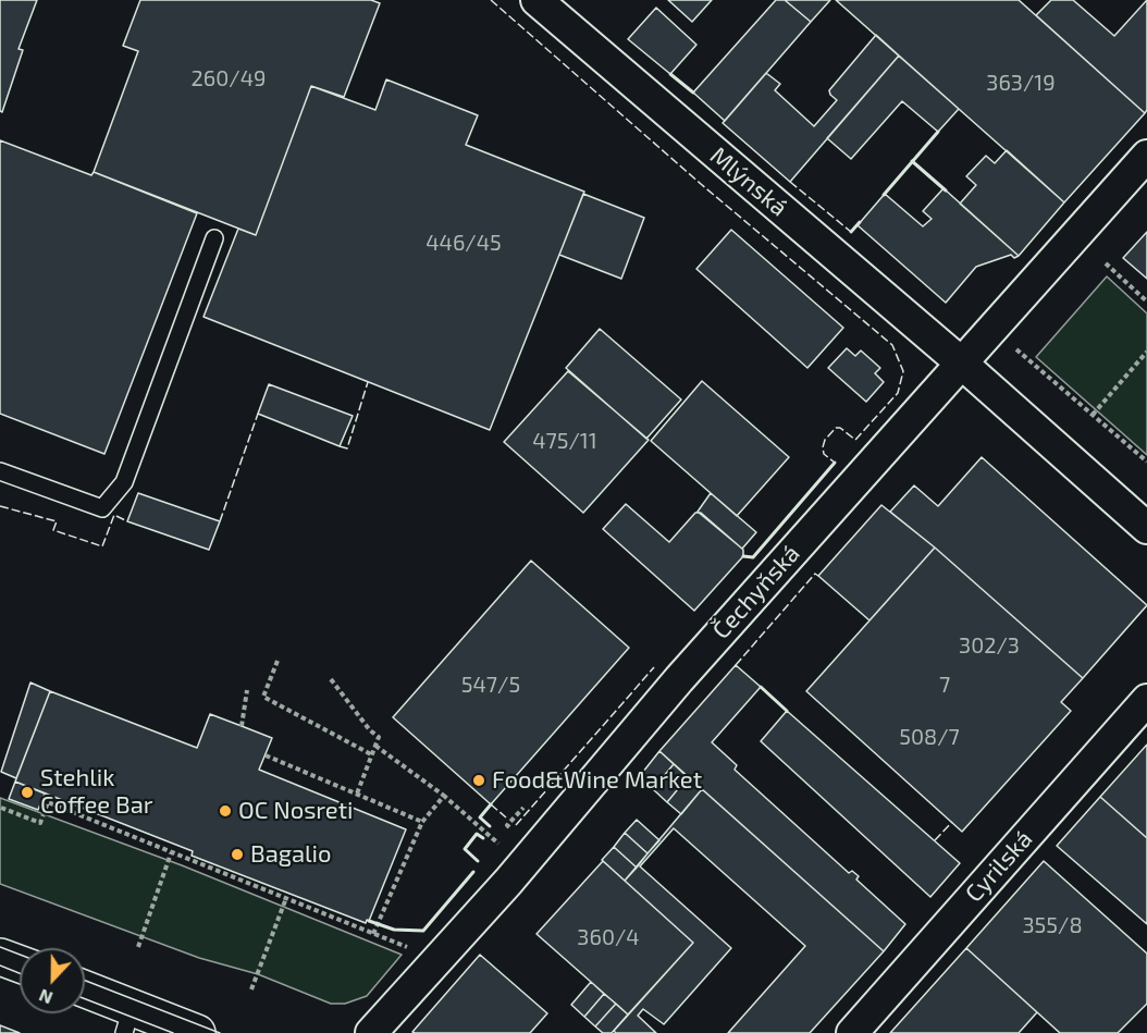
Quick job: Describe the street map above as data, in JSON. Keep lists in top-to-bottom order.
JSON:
{
  "streets": {
    "street": ["Mlýnská", "Čechyňská", "Cyrilská"]
  },
  "crossings": [
    ["Mlýnská", "Čechyňská"]
  ],
  "places": [
    "Food&Wine Market",
    "Stehlik Coffee Bar",
    "OC Nosreti",
    "Bagalio"
  ],
  "house_numbers": [
    "260/49",
    "363/19",
    "446/45",
    "475/11",
    "302/3",
    "547/5",
    "7",
    "508/7",
    "355/8",
    "360/4"
  ],
  "north": "bottom"
}
